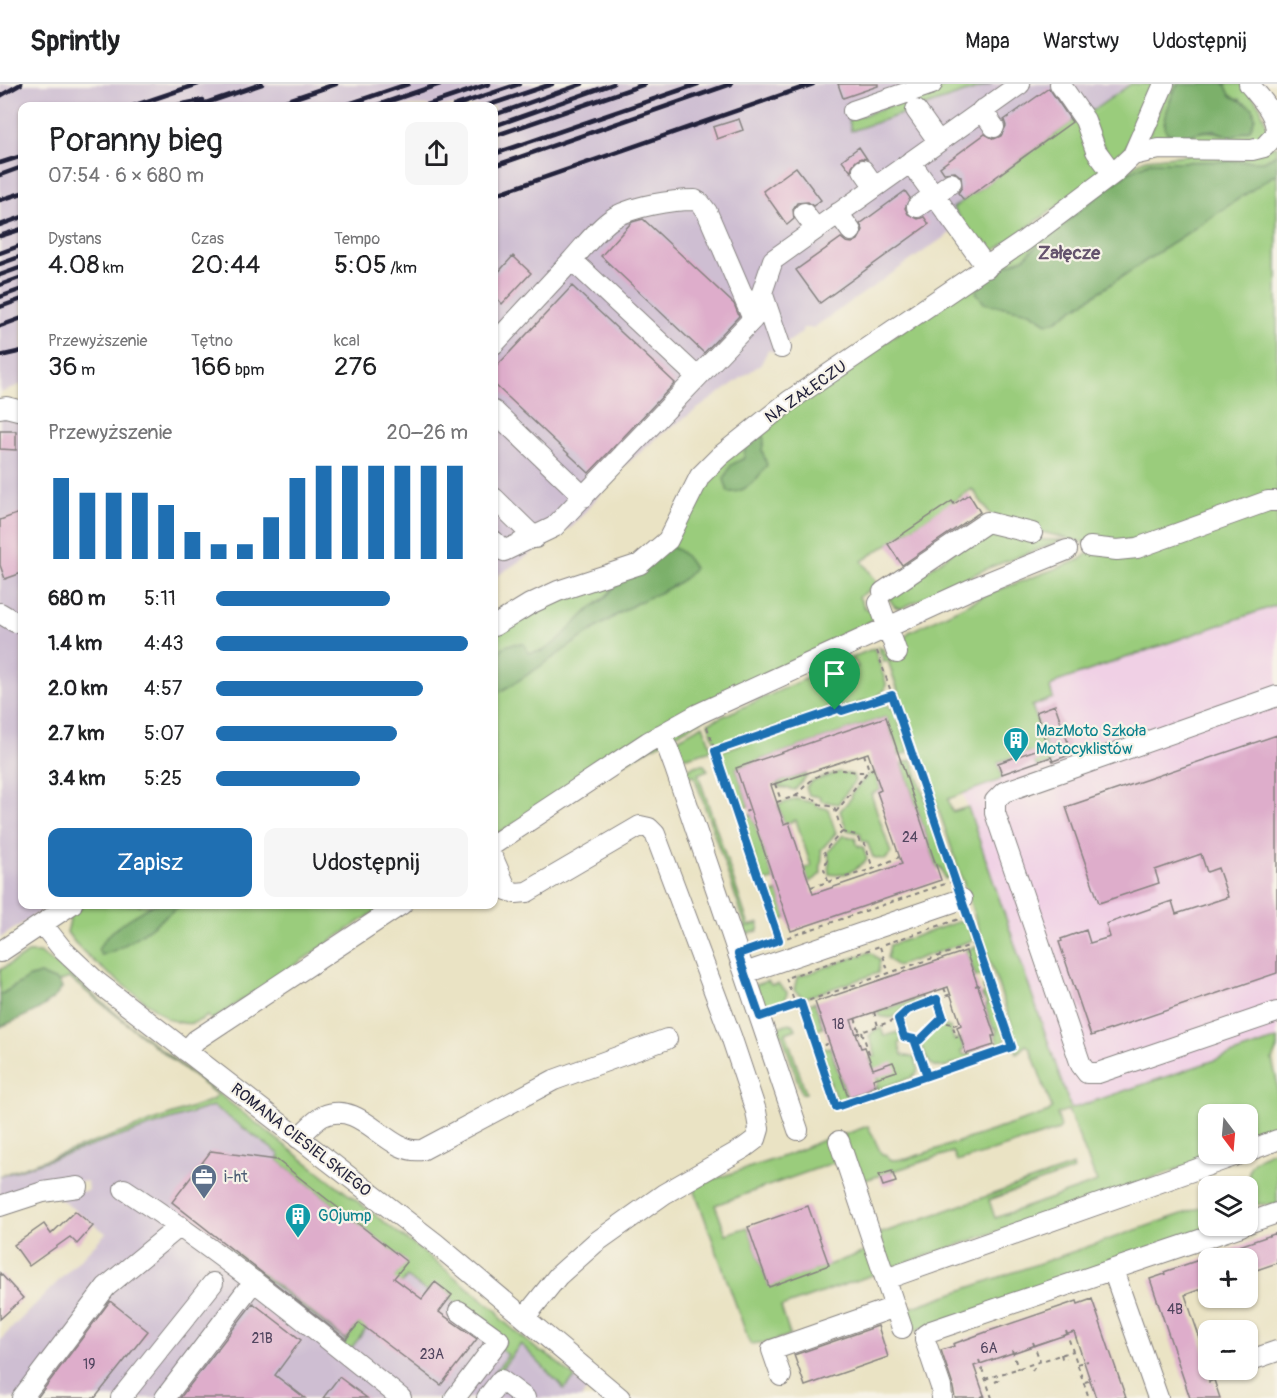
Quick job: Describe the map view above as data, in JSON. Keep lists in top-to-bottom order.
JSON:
{
  "streets": {
    "street": ["NA ZAŁĘCZU", "ROMANA CIESIELSKIEGO"]
  },
  "districts": ["Załęcze"],
  "places": {
    "building": ["MazMoto Szkoła Motocyklistów", "GOjump"],
    "office": ["i-ht"]
  },
  "house_numbers": [
    "24",
    "18",
    "4B",
    "21B",
    "6A",
    "23A",
    "19"
  ],
  "north": "bottom",
  "page": {
    "header": "Sprintly",
    "nav": ["Mapa", "Warstwy", "Udostępnij"],
    "heading": ["Poranny bieg", "07:54 · 6 × 680 m"],
    "stats": [
      ["Dystans", "4.08 km"],
      ["Czas", "20:44"],
      ["Tempo", "5:05 /km"],
      ["Przewyższenie", "36 m"],
      ["Tętno", "166 bpm"],
      ["kcal", "276"]
    ],
    "chart": ["Przewyższenie", "20–26 m"],
    "list": [
      {
        "name": "680 m",
        "note": "5:11"
      },
      {
        "name": "1.4 km",
        "note": "4:43"
      },
      {
        "name": "2.0 km",
        "note": "4:57"
      },
      {
        "name": "2.7 km",
        "note": "5:07"
      },
      {
        "name": "3.4 km",
        "note": "5:25"
      }
    ],
    "buttons": ["Zapisz", "Udostępnij"],
    "map_buttons": ["+", "−"]
  }
}
